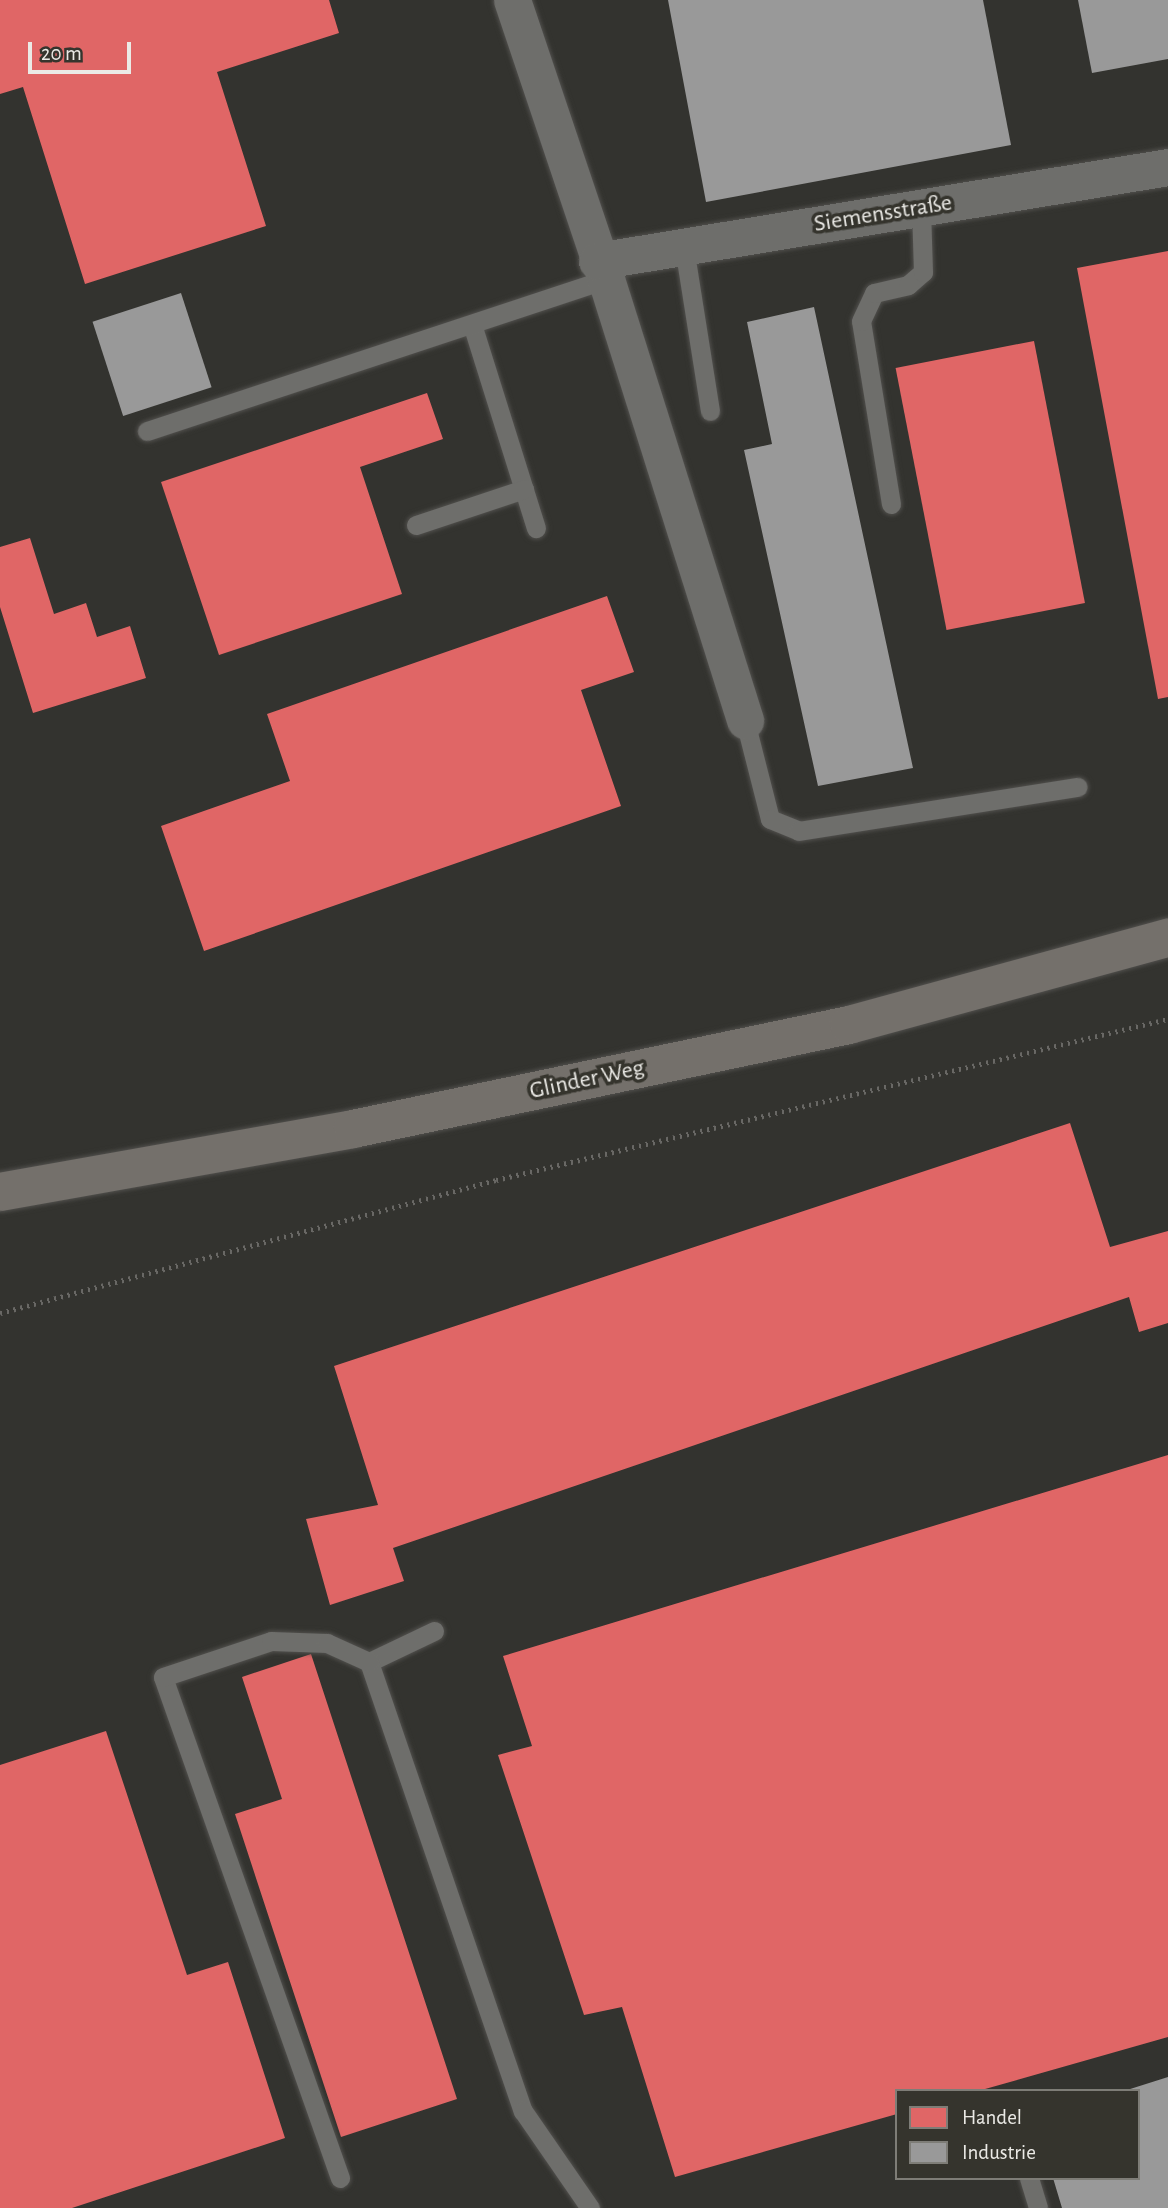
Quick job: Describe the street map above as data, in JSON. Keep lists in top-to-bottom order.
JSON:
{
  "streets": {
    "main road": ["Glinder Weg"],
    "street": ["Siemensstraße"]
  },
  "legend": ["Handel", "Industrie"],
  "scale_bar": "20 m"
}
